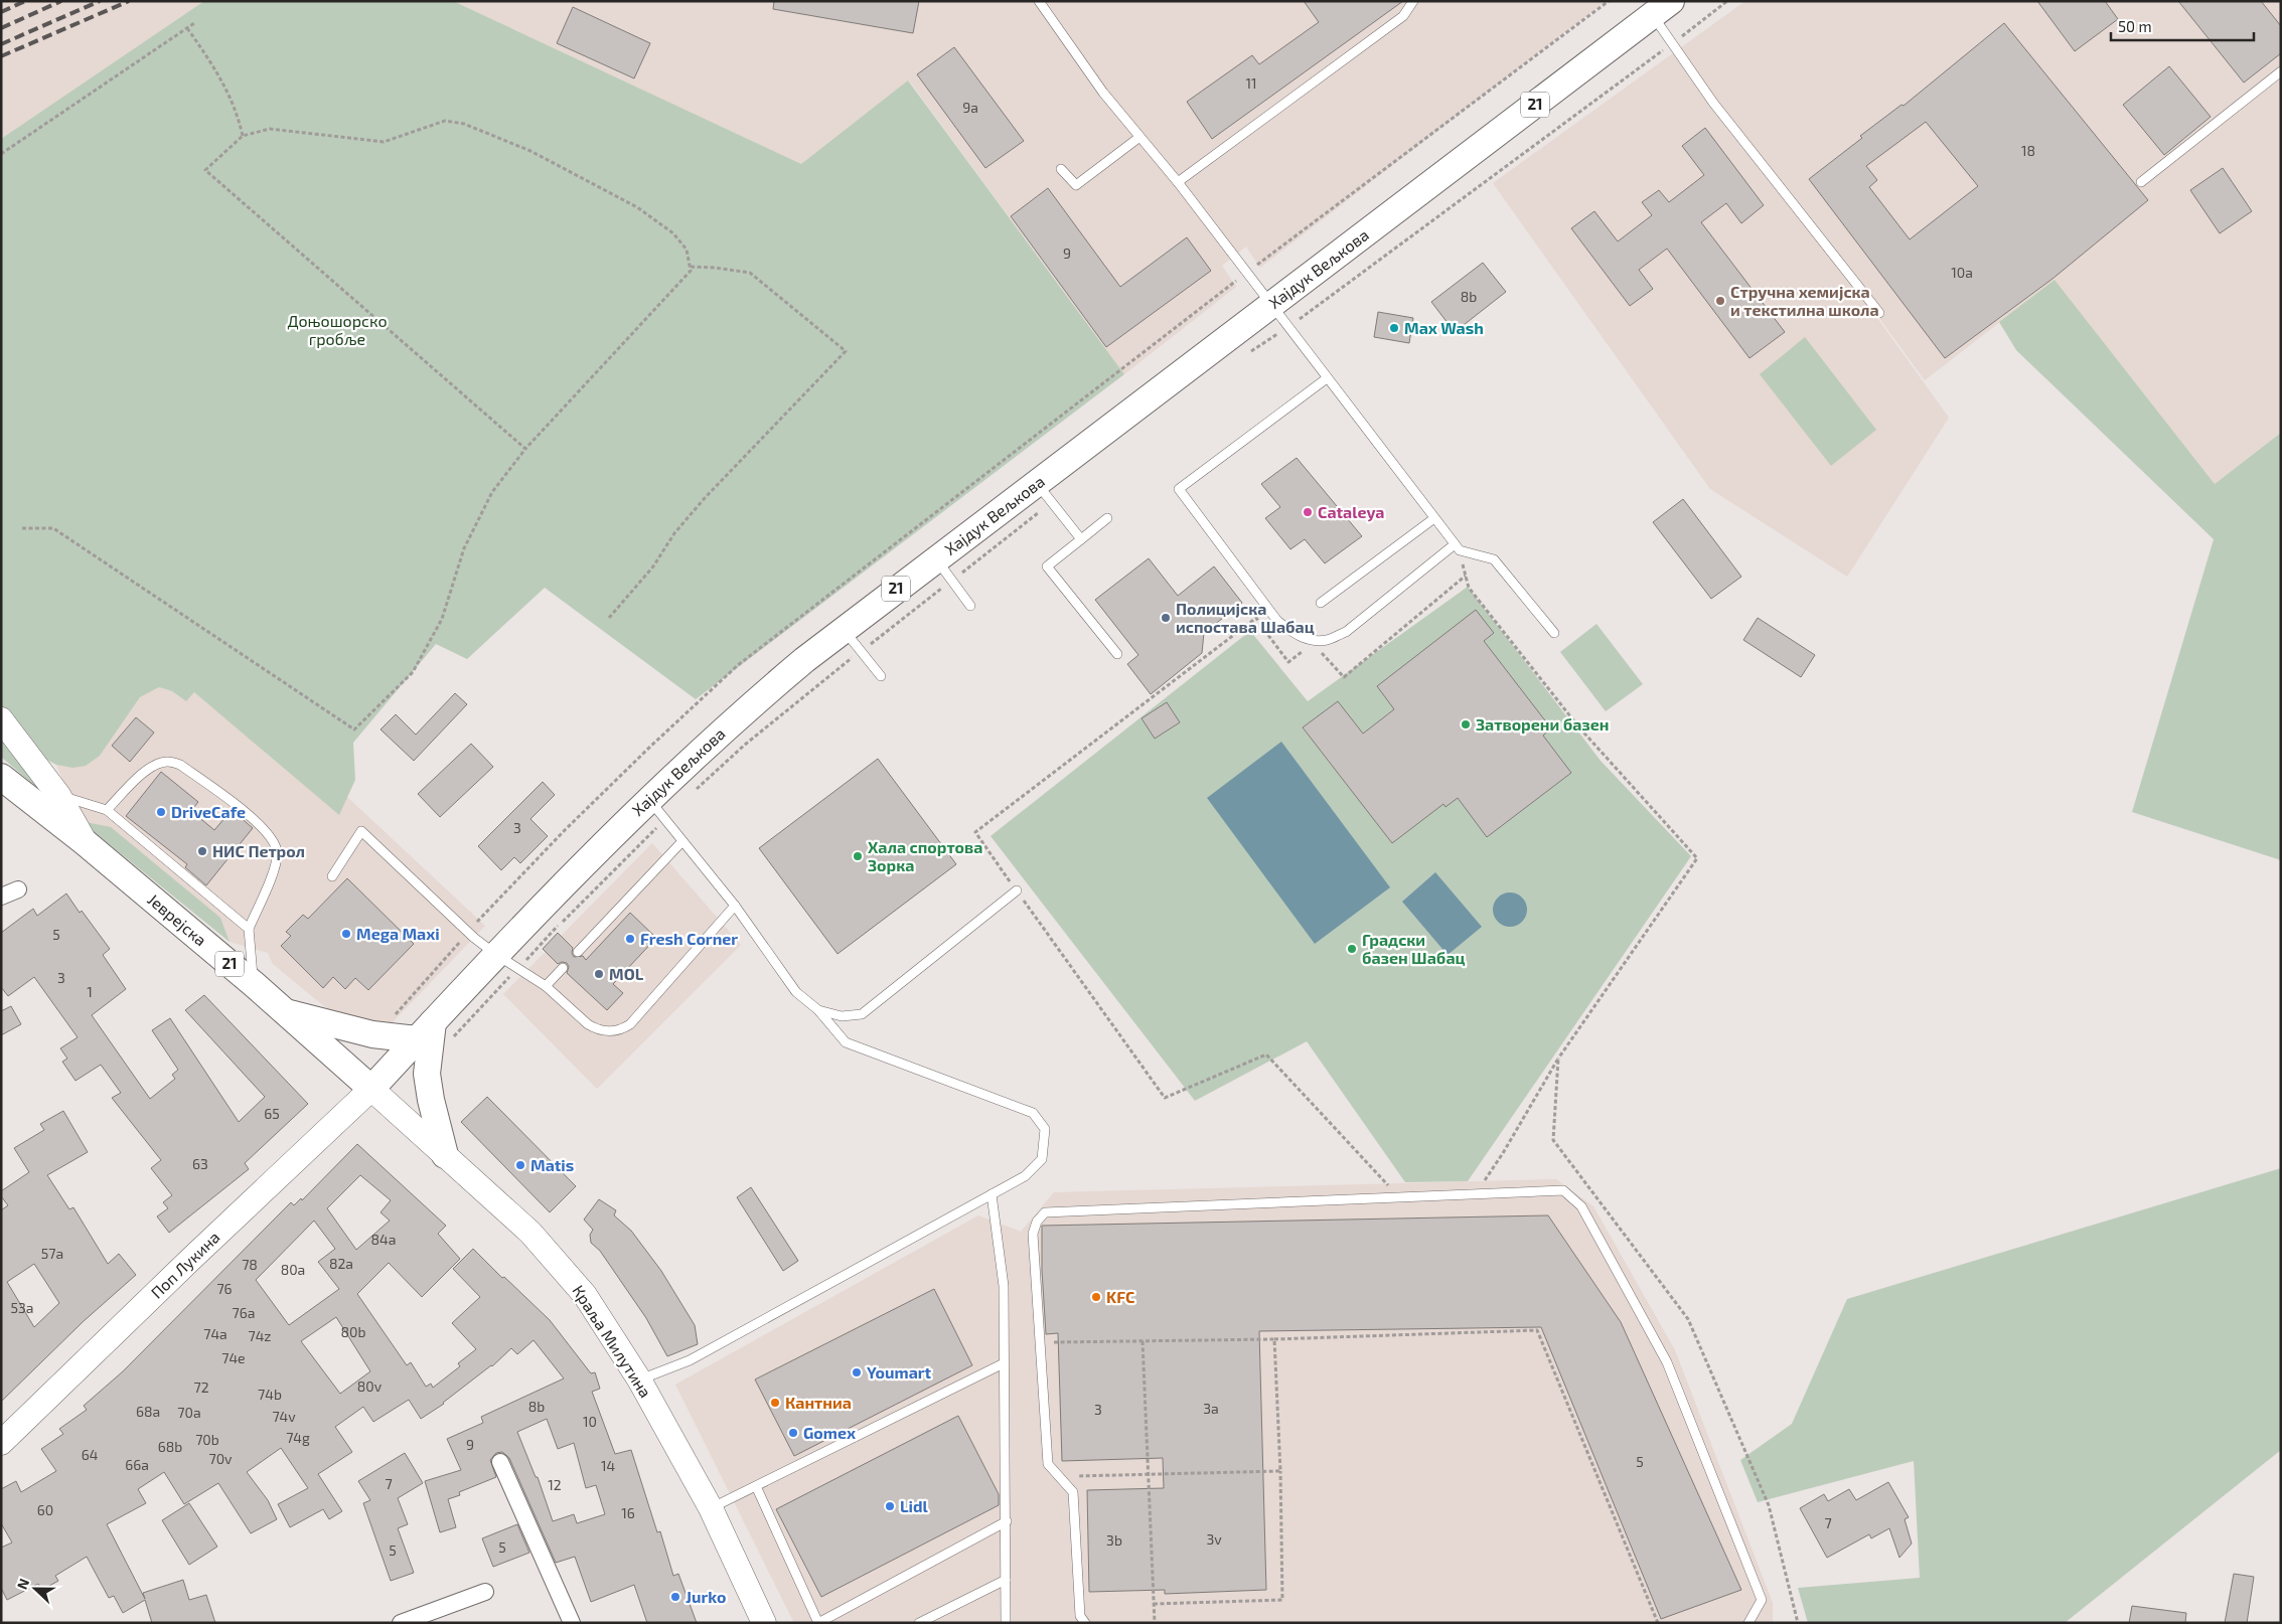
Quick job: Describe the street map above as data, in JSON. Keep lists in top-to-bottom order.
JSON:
{
  "streets": {
    "main road": [
      "21",
      "Хајдук Вељкова",
      "Јеврејска",
      "Поп Лукина",
      "Краља Милутина"
    ]
  },
  "crossings": [
    ["Хајдук Вељкова", "Јеврејска"],
    ["Хајдук Вељкова", "Поп Лукина"],
    ["Хајдук Вељкова", "Краља Милутина"],
    ["Јеврејска", "Поп Лукина"],
    ["Јеврејска", "Краља Милутина"],
    ["Поп Лукина", "Краља Милутина"]
  ],
  "parks": ["Доњошорско гробље"],
  "places": [
    "Стручна хемијска и текстилна школа",
    "Max Wash",
    "Cataleya",
    "Полицијска испостава Шабац",
    "Затворени базен",
    "DriveCafe",
    "НИС Петрол",
    "Хала спортова Зорка",
    "Mega Maxi",
    "Fresh Corner",
    "Градски базен Шабац",
    "MOL",
    "Matis",
    "KFC",
    "Youmart",
    "Кантниа",
    "Gomex",
    "Lidl",
    "Jurko"
  ],
  "house_numbers": [
    "11",
    "9a",
    "18",
    "9",
    "10a",
    "8b",
    "3",
    "5",
    "3",
    "1",
    "65",
    "63",
    "84a",
    "57a",
    "82a",
    "78",
    "80a",
    "76",
    "53a",
    "76a",
    "80b",
    "74a",
    "74z",
    "74e",
    "80v",
    "72",
    "74b",
    "8b",
    "3a",
    "3",
    "68a",
    "70a",
    "74v",
    "10",
    "74g",
    "70b",
    "9",
    "68b",
    "64",
    "70v",
    "5",
    "66a",
    "14",
    "7",
    "12",
    "60",
    "16",
    "7",
    "3v",
    "3b",
    "5",
    "5"
  ],
  "scale_bar": "50 m",
  "north": "left"
}
